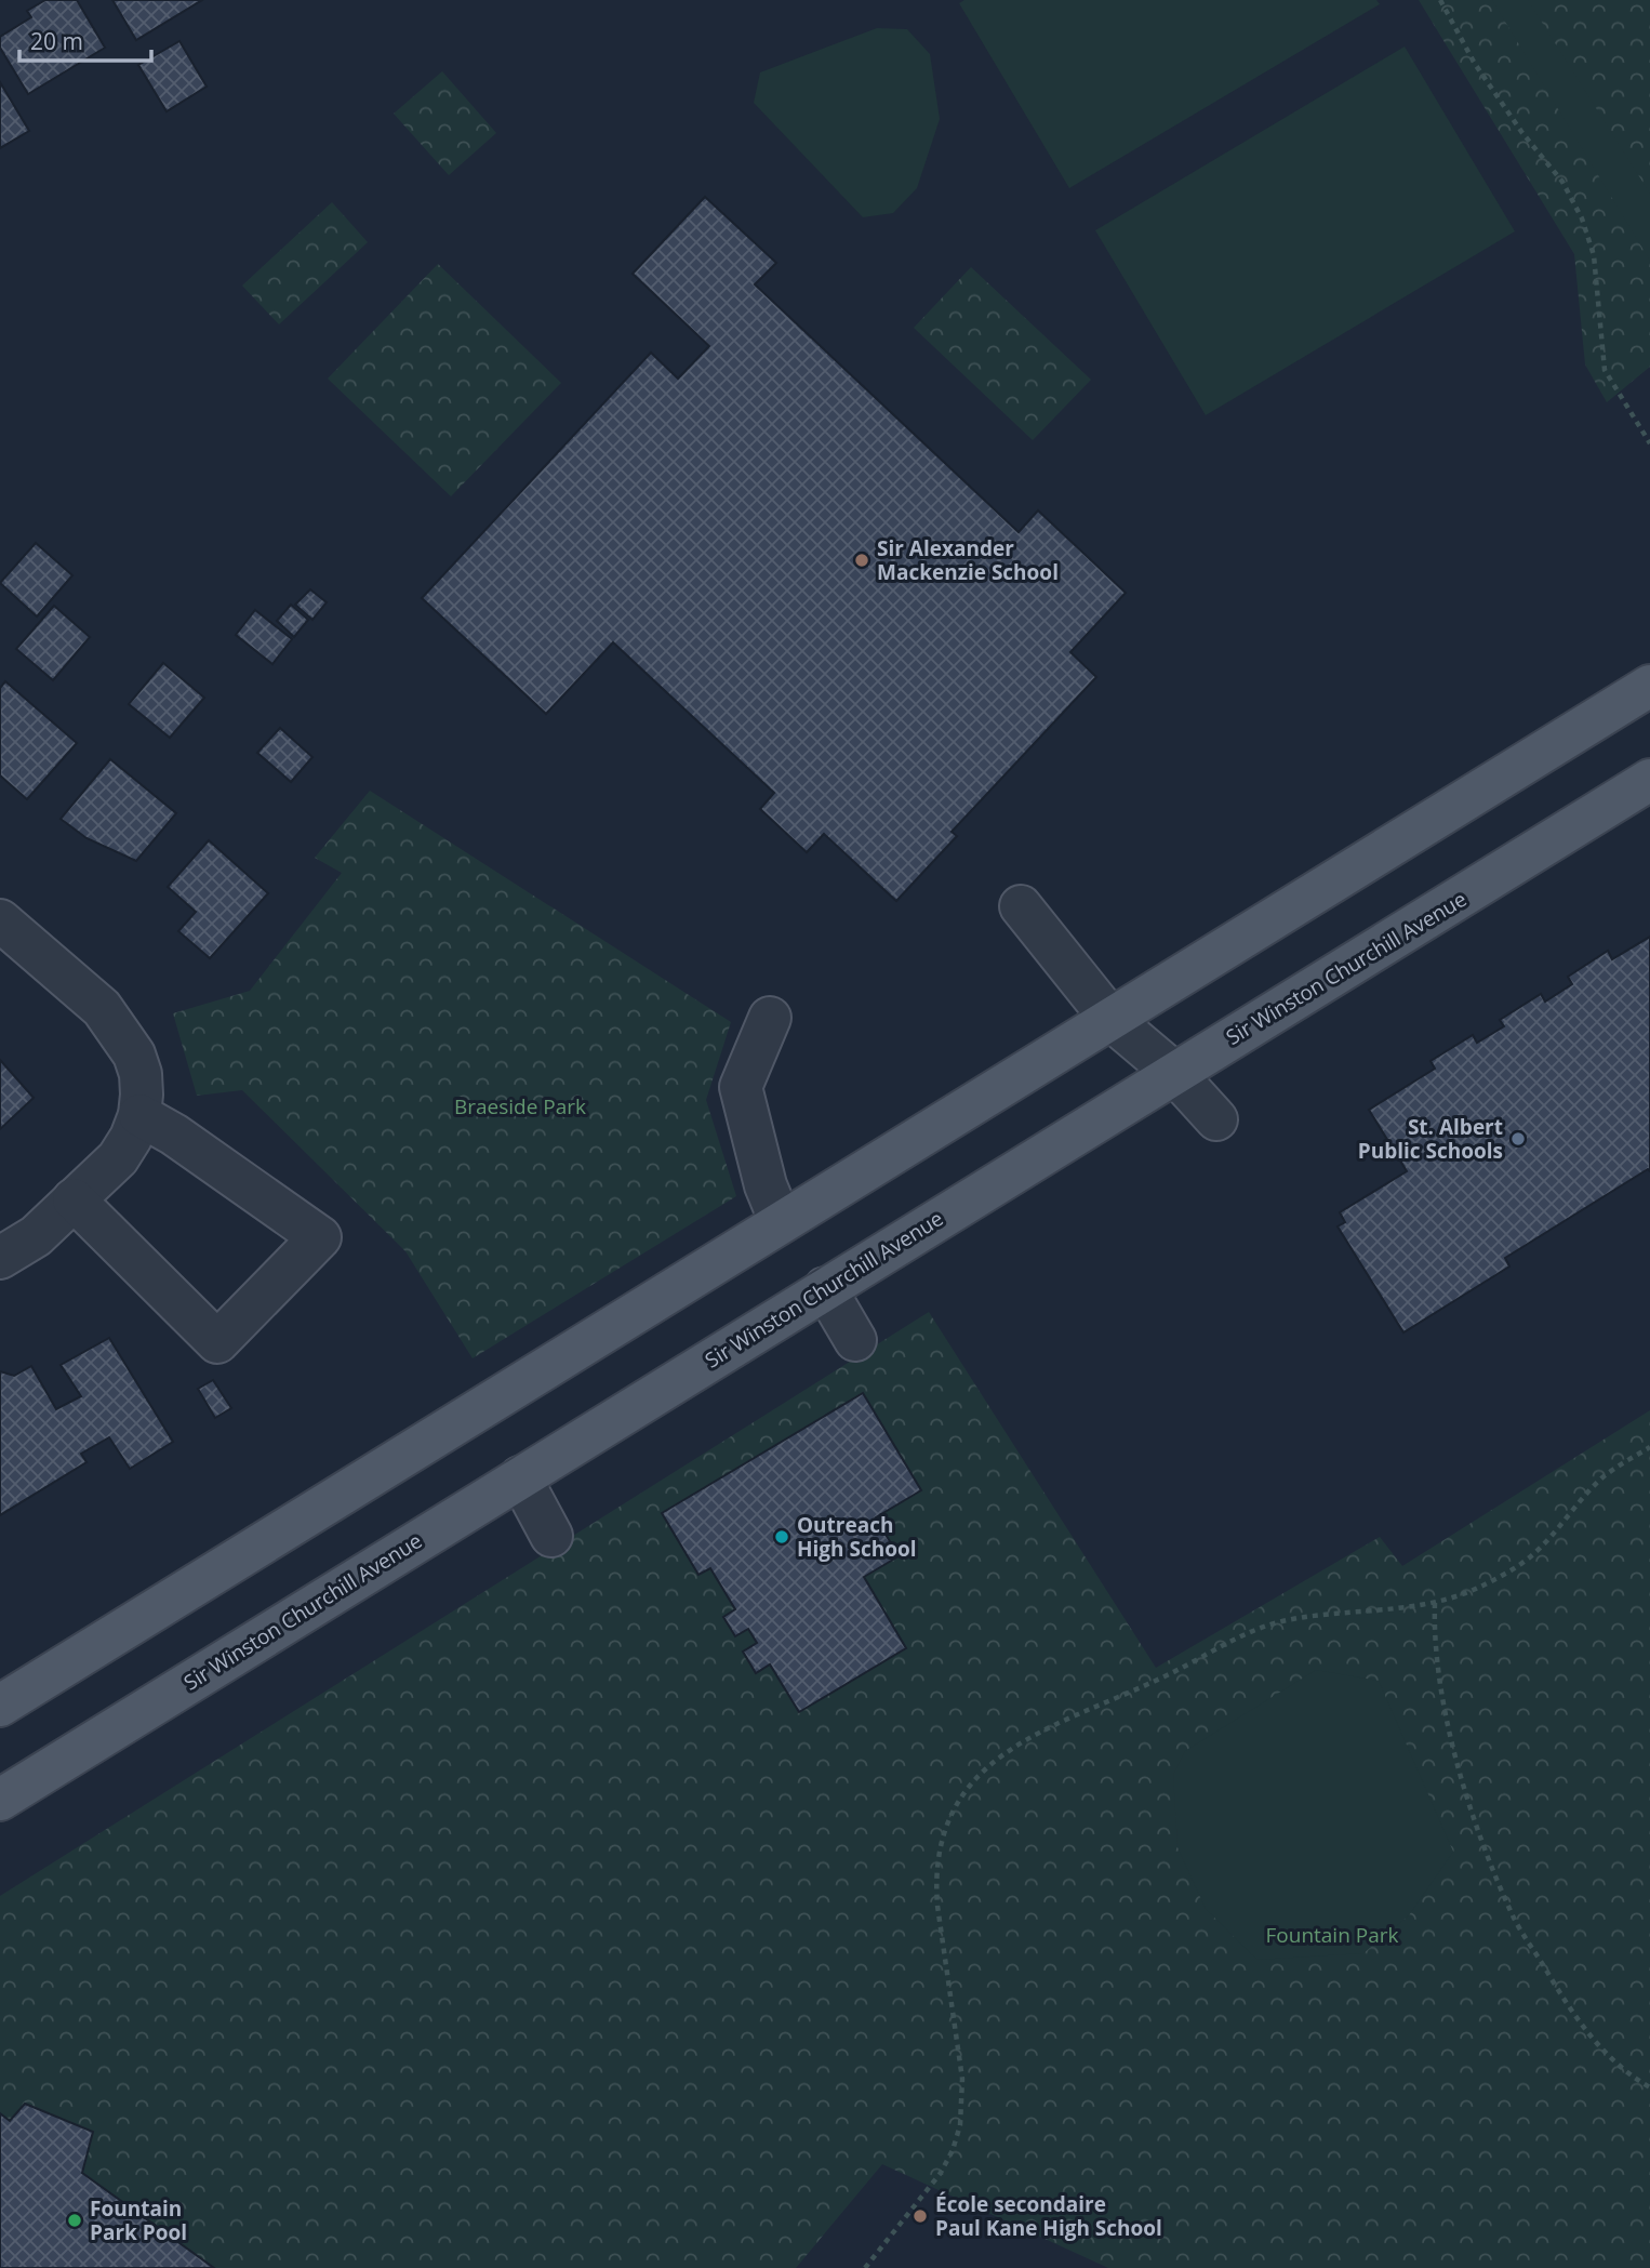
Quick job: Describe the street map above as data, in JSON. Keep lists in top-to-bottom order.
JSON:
{
  "streets": {
    "main road": ["Sir Winston Churchill Avenue"]
  },
  "parks": ["Braeside Park", "Fountain Park"],
  "places": [
    "Sir Alexander Mackenzie School",
    "St. Albert Public Schools",
    "Outreach High School",
    "École secondaire Paul Kane High School",
    "Fountain Park Pool"
  ],
  "scale_bar": "20 m"
}
